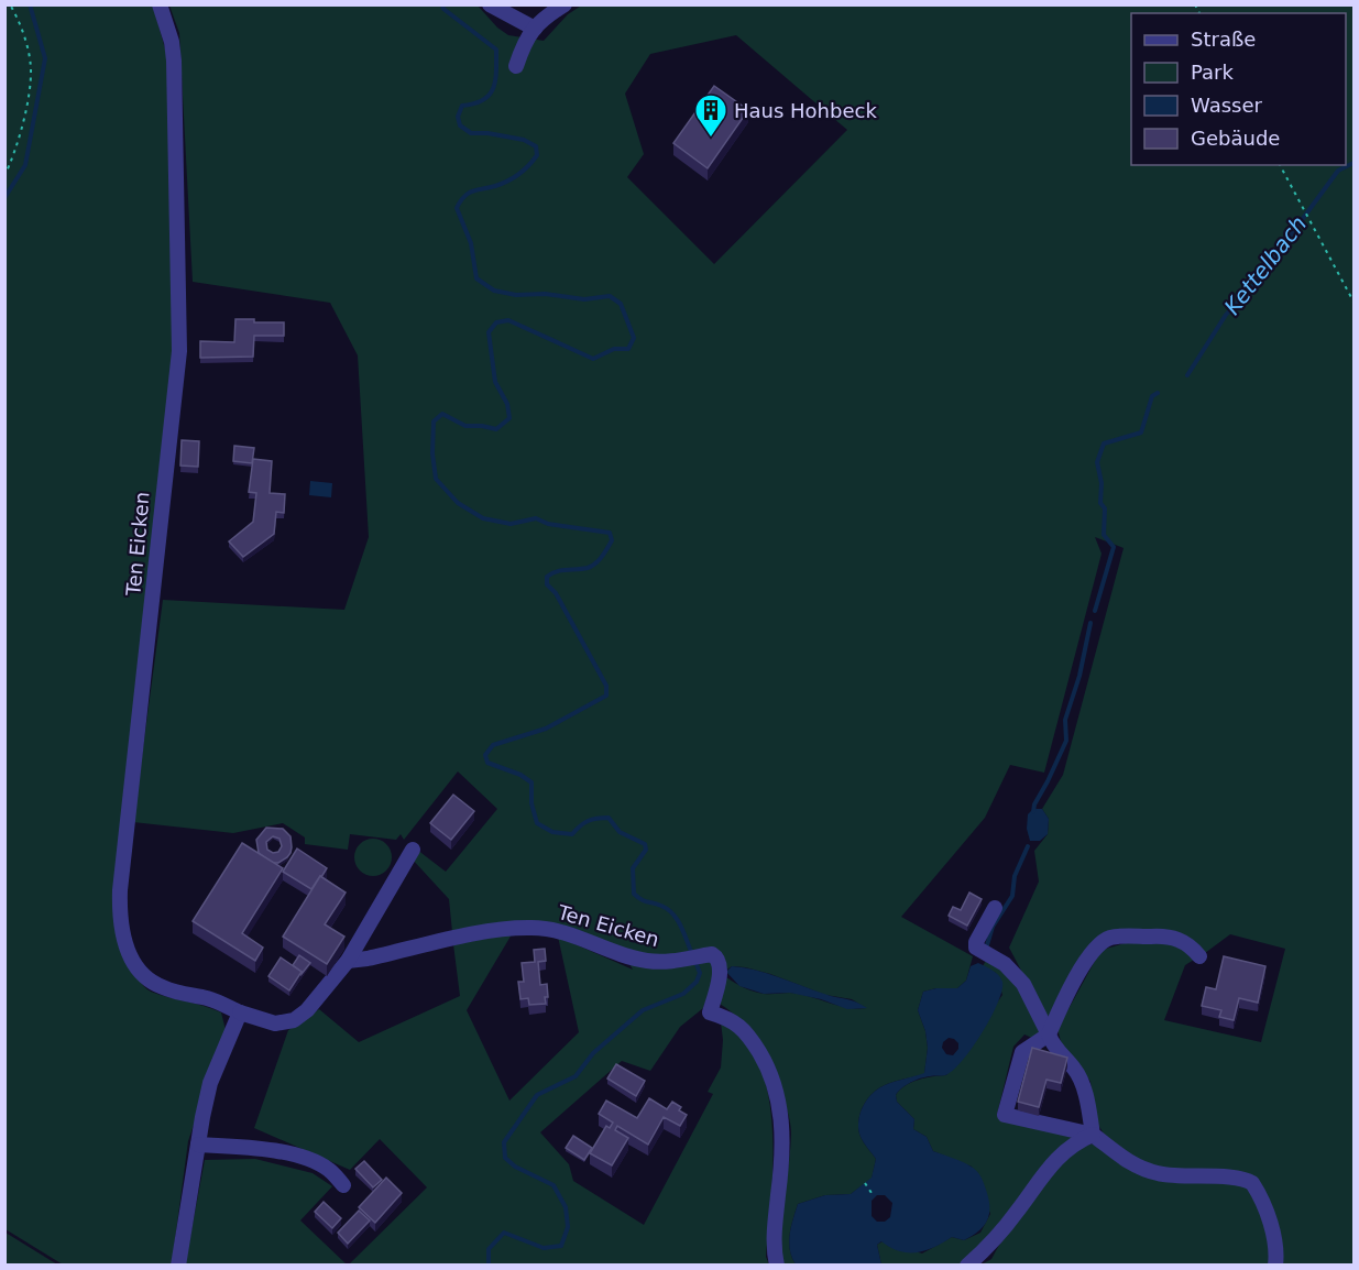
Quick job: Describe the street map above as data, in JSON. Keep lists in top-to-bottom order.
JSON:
{
  "streets": {
    "lane": ["Ten Eicken"]
  },
  "water": ["Kettelbach"],
  "places": {
    "building": ["Haus Hohbeck"]
  },
  "legend": [
    "Straße",
    "Park",
    "Wasser",
    "Gebäude"
  ]
}
